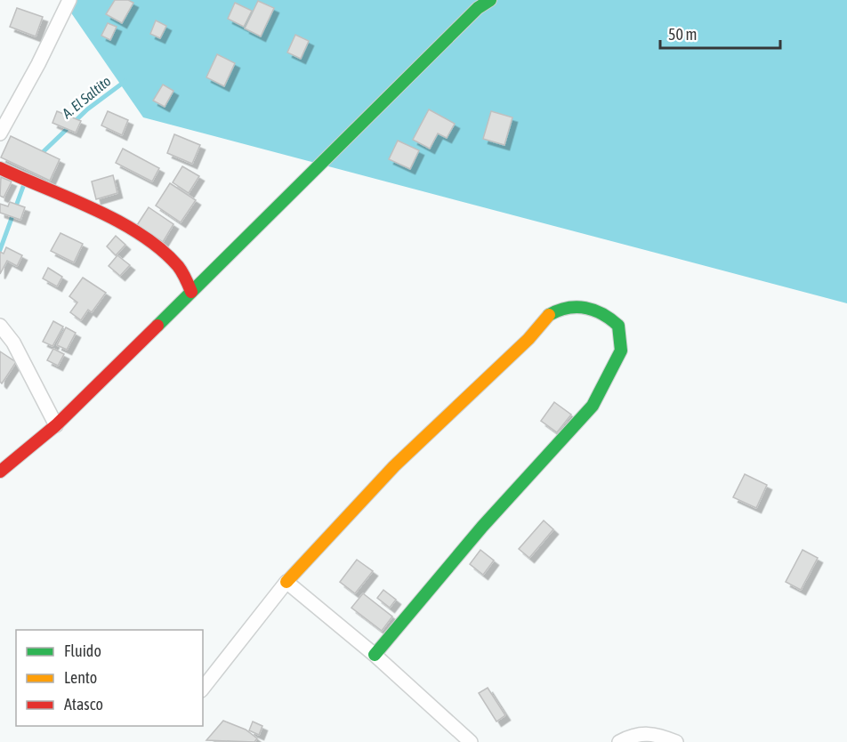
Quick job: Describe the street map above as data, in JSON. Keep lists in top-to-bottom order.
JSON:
{
  "water": ["A. El Saltito"],
  "legend": ["Fluido", "Lento", "Atasco"],
  "scale_bar": "50 m"
}
